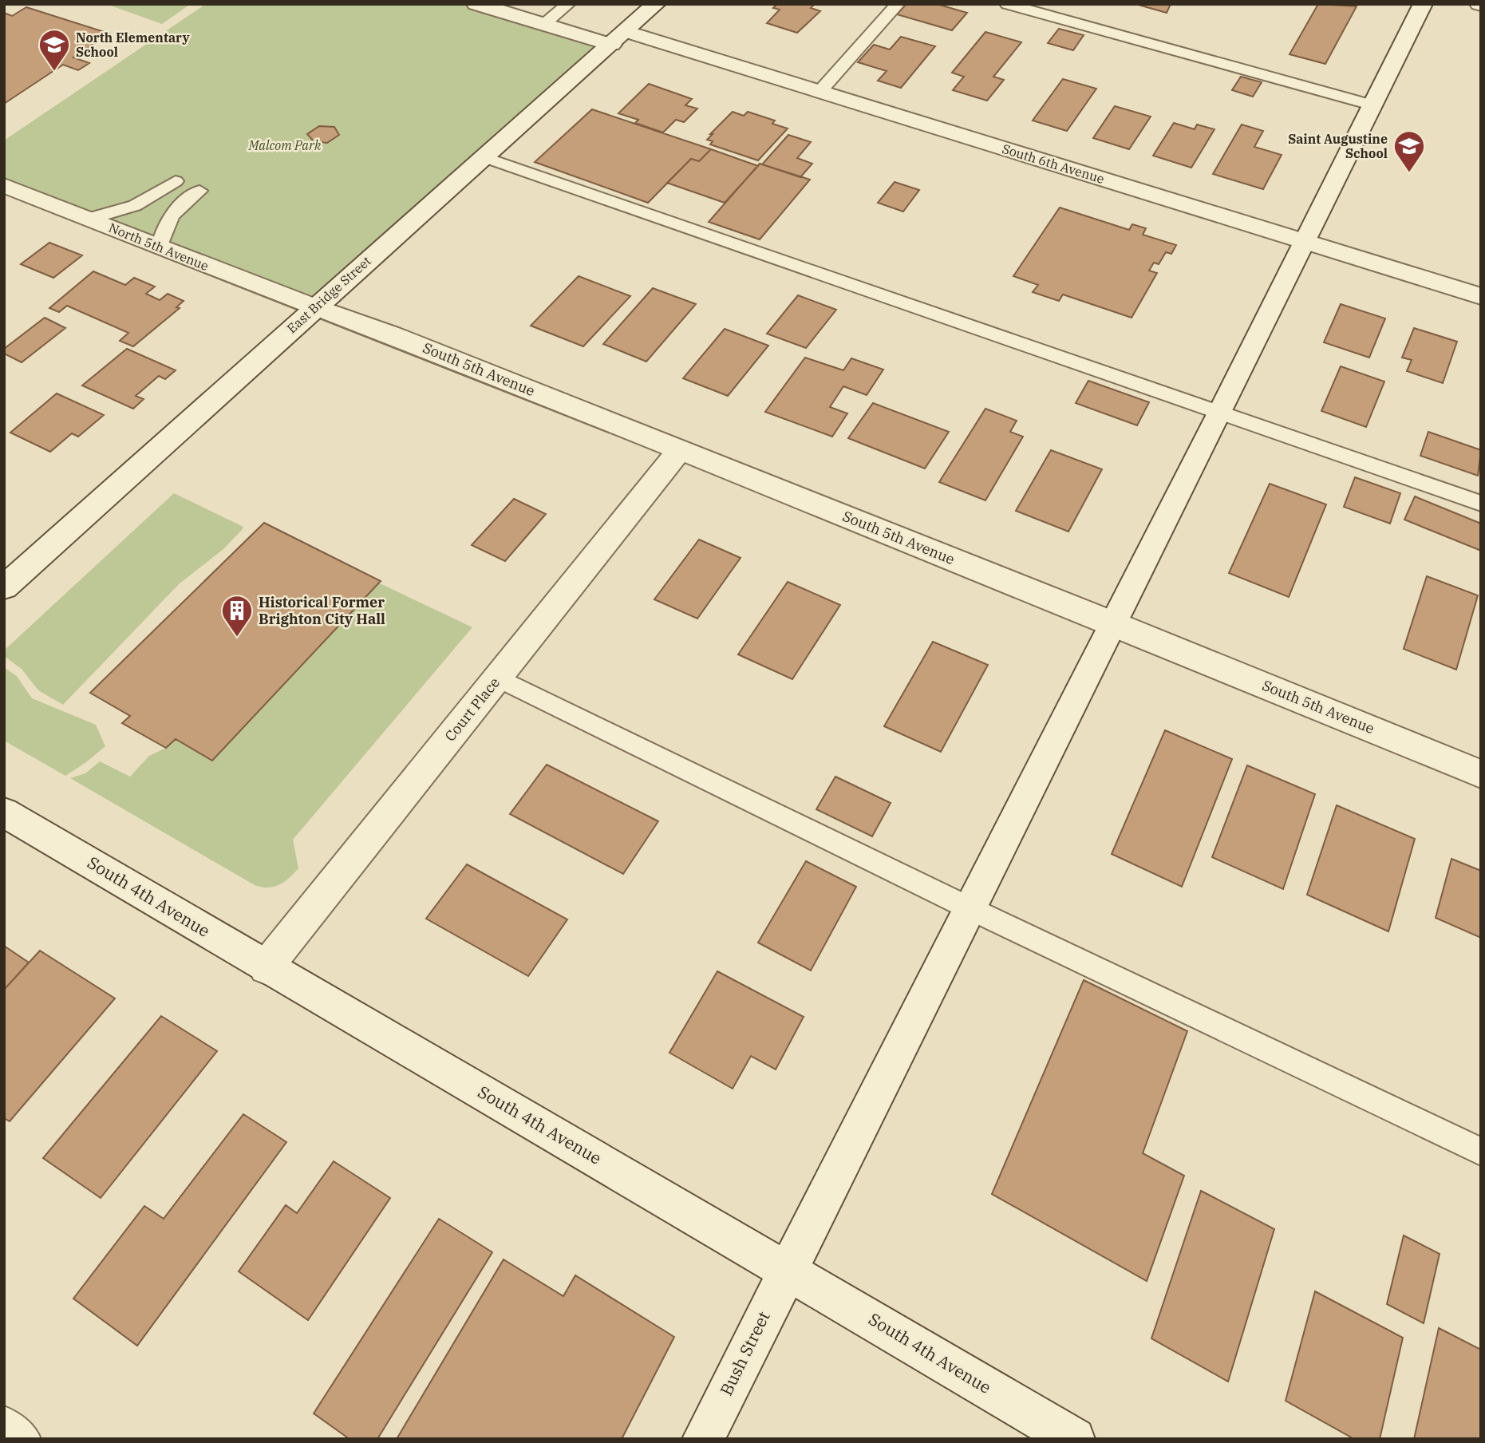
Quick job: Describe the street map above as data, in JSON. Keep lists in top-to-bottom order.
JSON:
{
  "streets": {
    "street": [
      "South 6th Avenue",
      "North 5th Avenue",
      "East Bridge Street",
      "South 5th Avenue",
      "Court Place",
      "South 4th Avenue",
      "Bush Street"
    ]
  },
  "crossings": [
    ["South 6th Avenue", "East Bridge Street"],
    ["South 6th Avenue", "Bush Street"],
    ["North 5th Avenue", "East Bridge Street"],
    ["North 5th Avenue", "South 5th Avenue"],
    ["East Bridge Street", "South 5th Avenue"],
    ["South 5th Avenue", "Court Place"],
    ["South 5th Avenue", "Bush Street"],
    ["Court Place", "South 4th Avenue"],
    ["South 4th Avenue", "Bush Street"]
  ],
  "parks": ["Malcom Park"],
  "places": {
    "school or university": ["North Elementary School", "Saint Augustine School"],
    "building": ["Historical Former Brighton City Hall"]
  }
}
